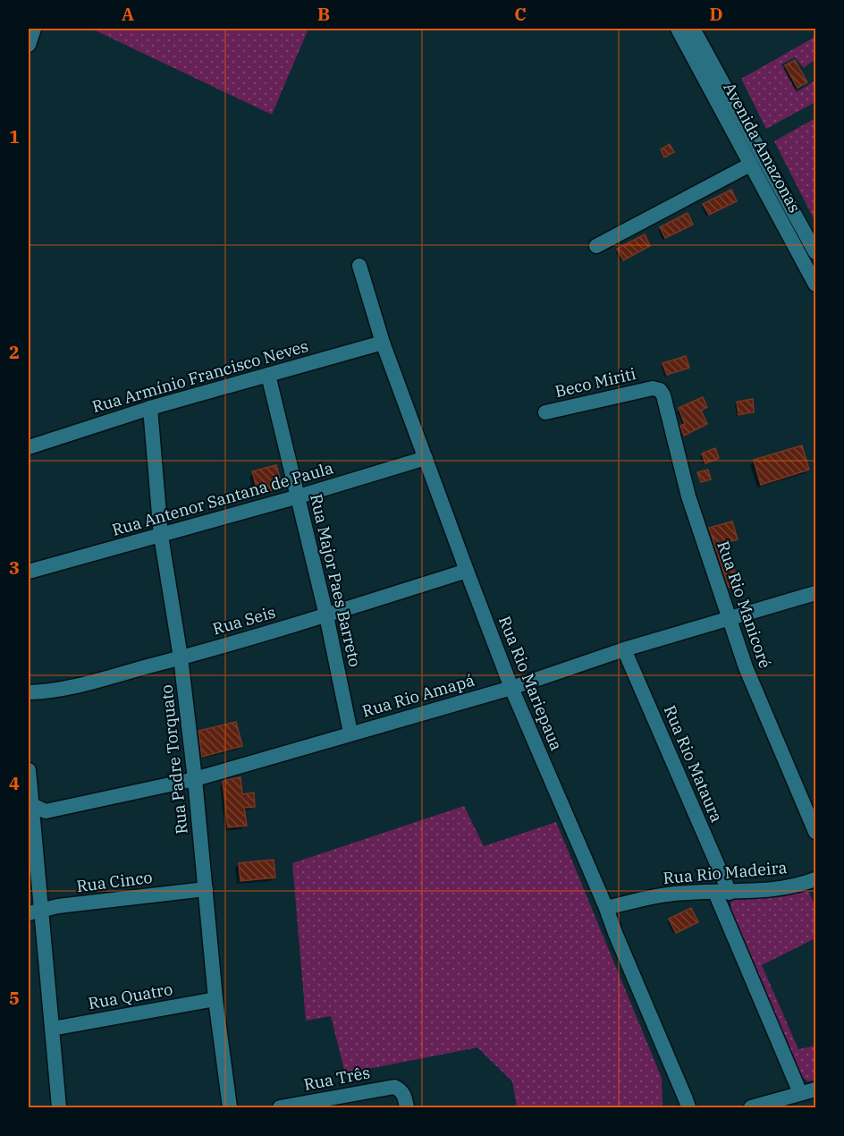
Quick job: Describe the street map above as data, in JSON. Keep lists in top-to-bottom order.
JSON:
{
  "streets": {
    "street": [
      "Avenida Amazonas",
      "Rua Armínio Francisco Neves",
      "Beco Miriti",
      "Rua Antenor Santana de Paula",
      "Rua Major Paes Barreto",
      "Rua Rio Manicoré",
      "Rua Seis",
      "Rua Rio Mariepaua",
      "Rua Rio Amapá",
      "Rua Padre Torquato",
      "Rua Rio Mataura",
      "Rua Rio Madeira",
      "Rua Cinco",
      "Rua Quatro",
      "Rua Três"
    ]
  },
  "crossings": [
    ["Rua Armínio Francisco Neves", "Rua Major Paes Barreto"],
    ["Rua Armínio Francisco Neves", "Rua Rio Mariepaua"],
    ["Rua Armínio Francisco Neves", "Rua Padre Torquato"],
    ["Beco Miriti", "Rua Rio Manicoré"],
    ["Rua Antenor Santana de Paula", "Rua Major Paes Barreto"],
    ["Rua Antenor Santana de Paula", "Rua Rio Mariepaua"],
    ["Rua Antenor Santana de Paula", "Rua Padre Torquato"],
    ["Rua Major Paes Barreto", "Rua Seis"],
    ["Rua Major Paes Barreto", "Rua Rio Amapá"],
    ["Rua Rio Manicoré", "Rua Rio Amapá"],
    ["Rua Seis", "Rua Rio Mariepaua"],
    ["Rua Seis", "Rua Padre Torquato"],
    ["Rua Rio Mariepaua", "Rua Rio Amapá"],
    ["Rua Rio Mariepaua", "Rua Rio Madeira"],
    ["Rua Rio Amapá", "Rua Padre Torquato"],
    ["Rua Rio Amapá", "Rua Rio Mataura"],
    ["Rua Padre Torquato", "Rua Cinco"],
    ["Rua Padre Torquato", "Rua Quatro"],
    ["Rua Rio Mataura", "Rua Rio Madeira"]
  ],
  "grid": {
    "columns": [
      "A",
      "B",
      "C",
      "D"
    ],
    "rows": [
      "1",
      "2",
      "3",
      "4",
      "5"
    ]
  }
}
